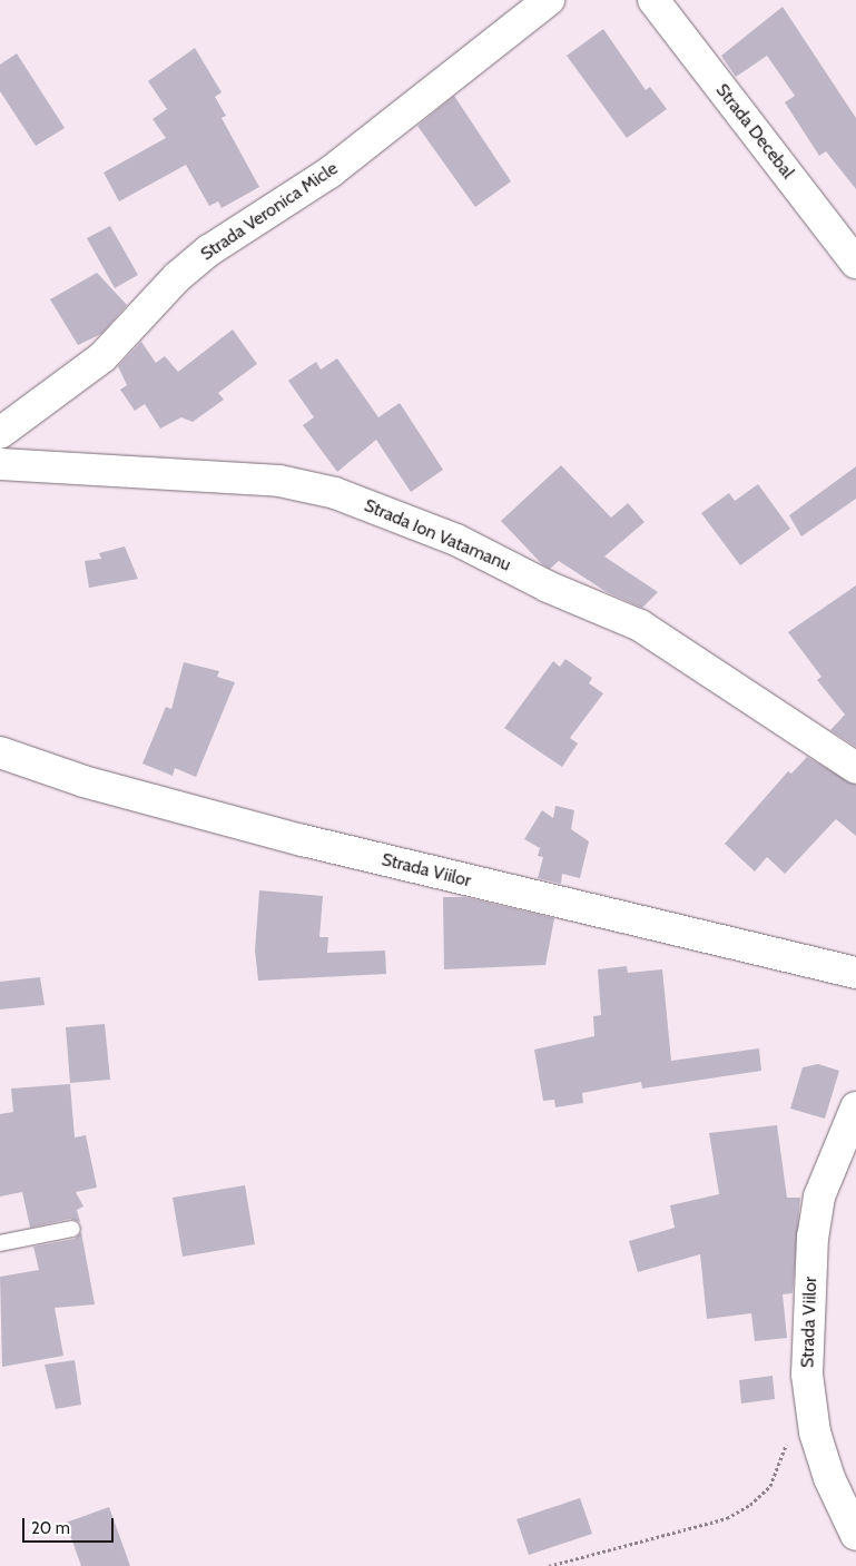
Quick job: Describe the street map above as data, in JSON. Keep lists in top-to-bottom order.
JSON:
{
  "streets": {
    "street": [
      "Strada Decebal",
      "Strada Veronica Micle",
      "Strada Ion Vatamanu",
      "Strada Viilor"
    ]
  },
  "scale_bar": "20 m"
}
